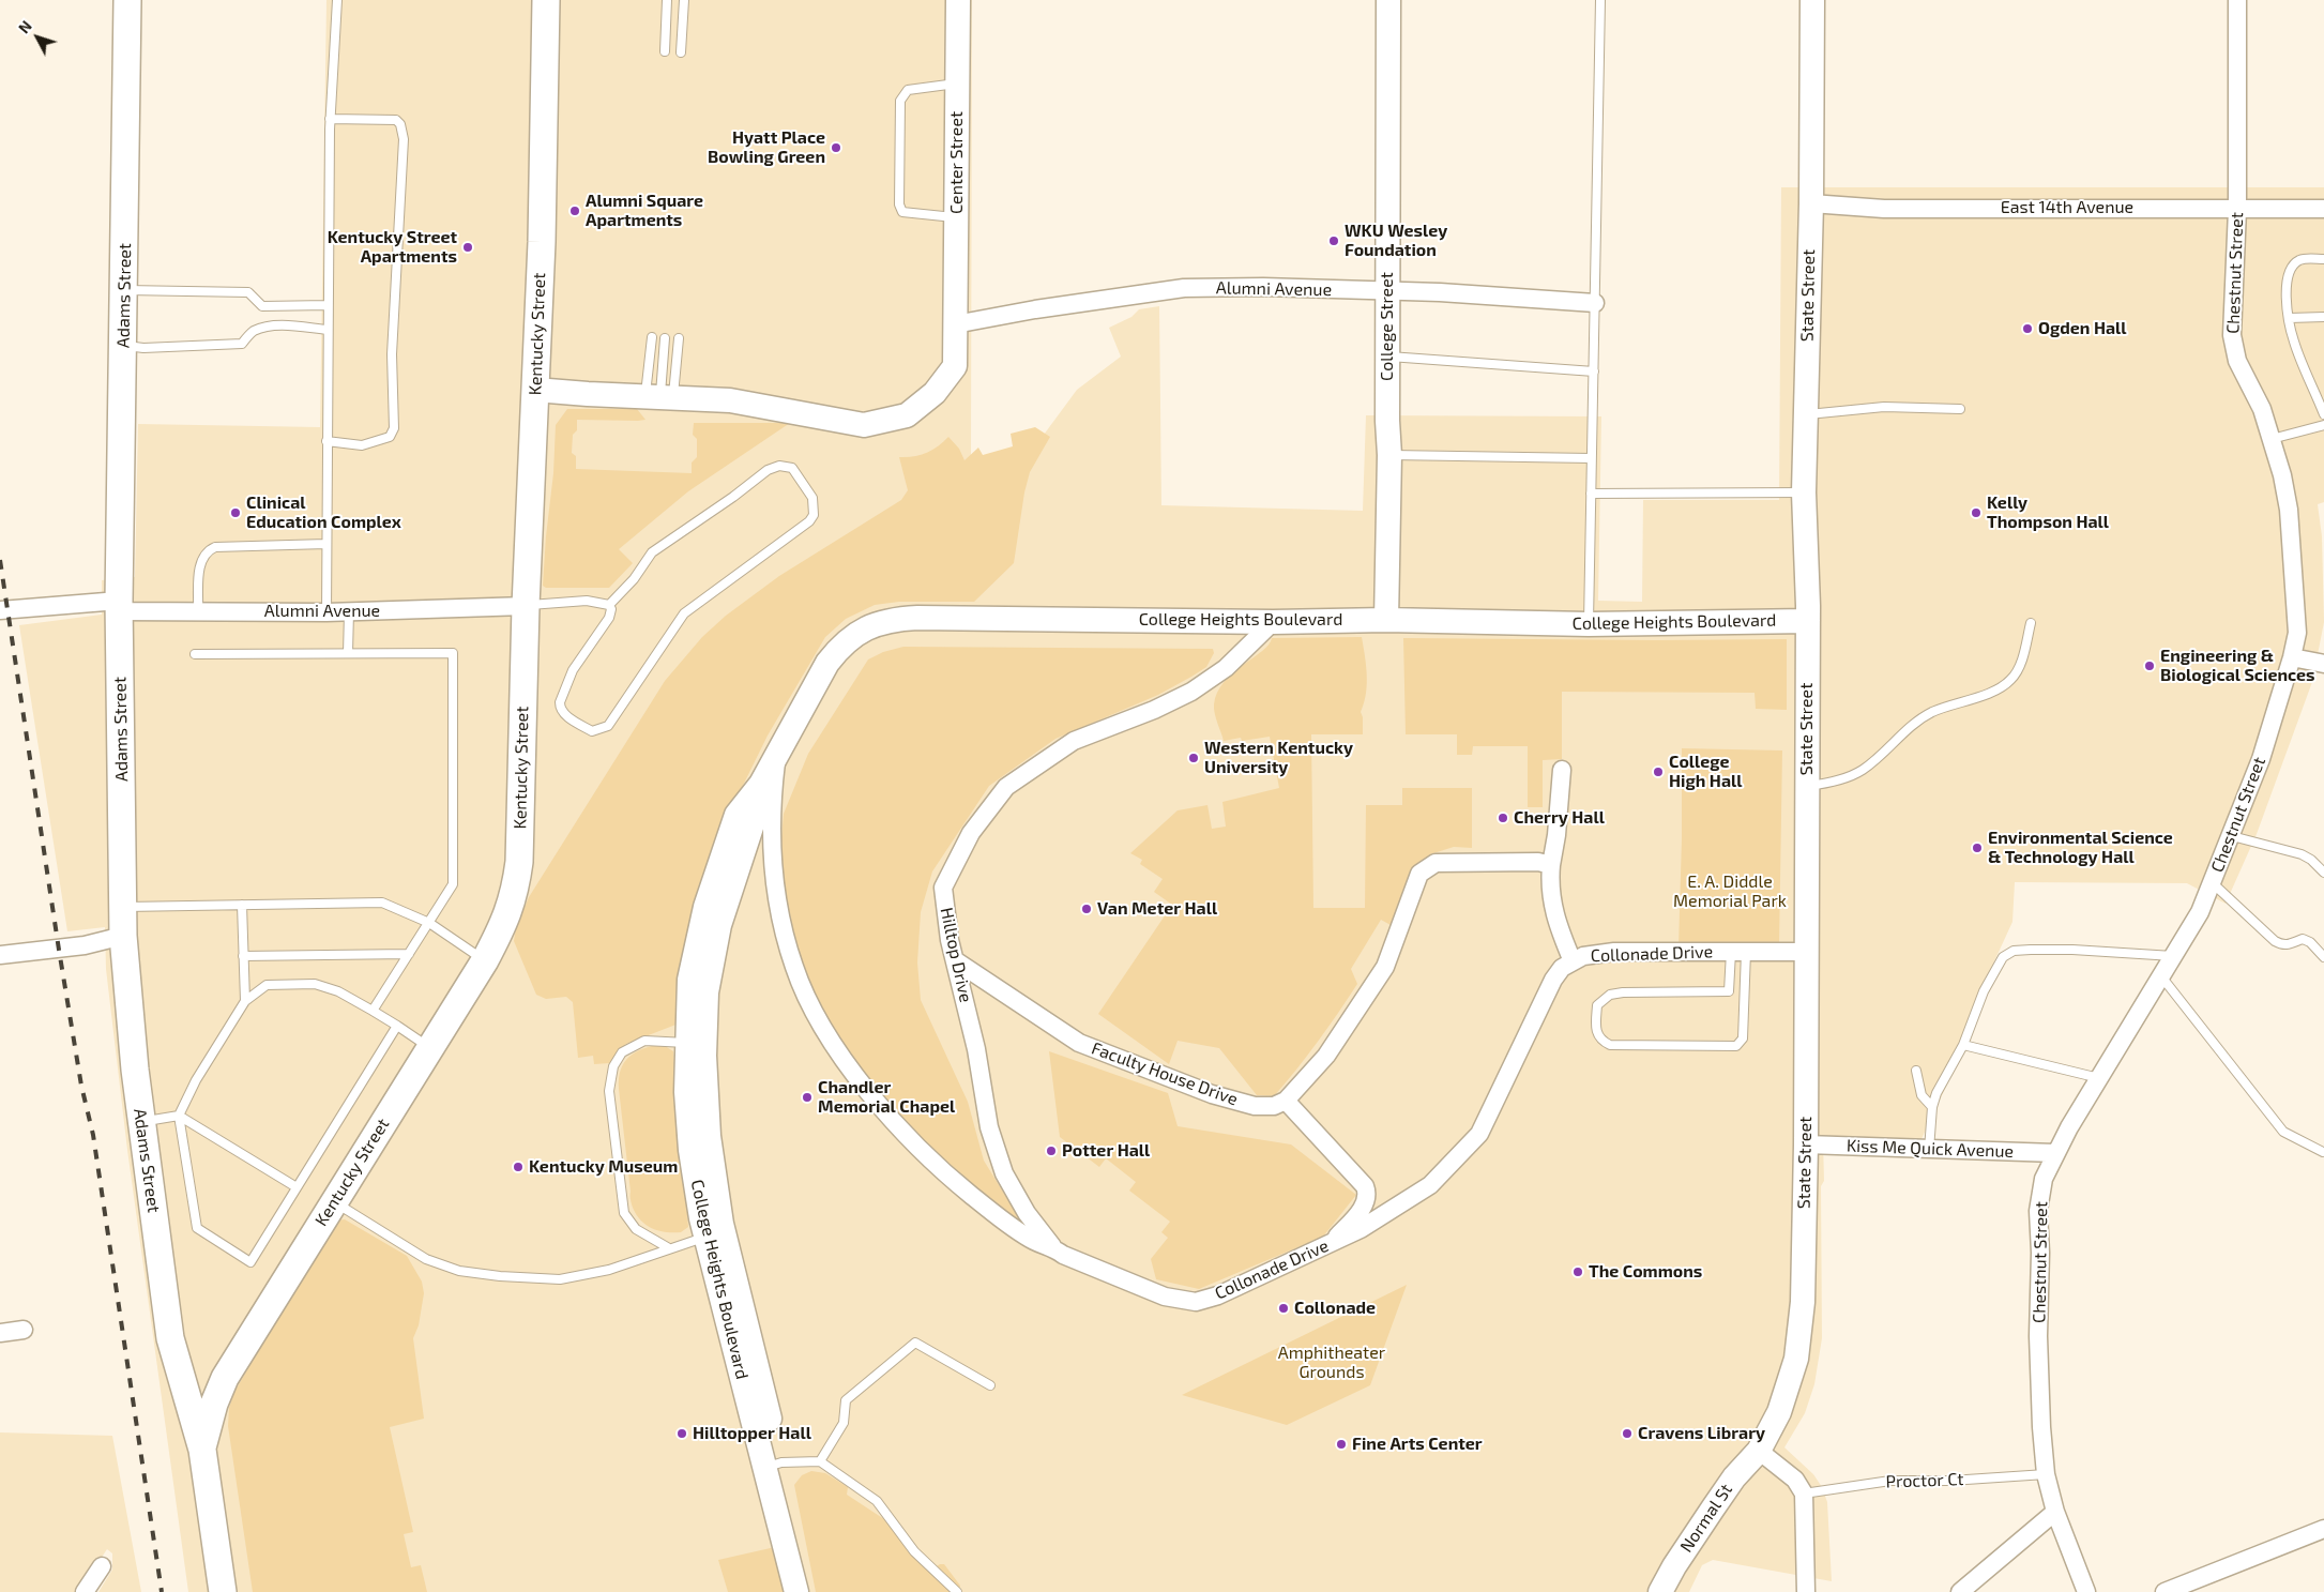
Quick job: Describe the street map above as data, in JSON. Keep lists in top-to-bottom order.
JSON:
{
  "streets": {
    "main road": ["Adams Street", "Kentucky Street"],
    "street": [
      "Center Street",
      "East 14th Avenue",
      "Chestnut Street",
      "Alumni Avenue",
      "State Street",
      "College Street",
      "College Heights Boulevard",
      "Collonade Drive",
      "Hilltop Drive",
      "Faculty House Drive",
      "Kiss Me Quick Avenue",
      "Normal St"
    ],
    "lane": ["Proctor Ct"]
  },
  "crossings": [
    ["Center Street", "Alumni Avenue"],
    ["Center Street", "Kentucky Street"],
    ["East 14th Avenue", "Chestnut Street"],
    ["East 14th Avenue", "State Street"],
    ["Chestnut Street", "Kiss Me Quick Avenue"],
    ["Chestnut Street", "Proctor Ct"],
    ["Alumni Avenue", "Adams Street"],
    ["Alumni Avenue", "College Street"],
    ["Alumni Avenue", "Kentucky Street"],
    ["Adams Street", "Kentucky Street"],
    ["State Street", "College Heights Boulevard"],
    ["State Street", "Collonade Drive"],
    ["State Street", "Kiss Me Quick Avenue"],
    ["State Street", "Normal St"],
    ["College Street", "College Heights Boulevard"],
    ["College Heights Boulevard", "Collonade Drive"],
    ["College Heights Boulevard", "Hilltop Drive"],
    ["Collonade Drive", "Hilltop Drive"],
    ["Hilltop Drive", "Faculty House Drive"]
  ],
  "parks": ["E. A. Diddle Memorial Park", "Amphitheater Grounds"],
  "places": [
    "Hyatt Place Bowling Green",
    "Alumni Square Apartments",
    "WKU Wesley Foundation",
    "Kentucky Street Apartments",
    "Ogden Hall",
    "Clinical Education Complex",
    "Kelly Thompson Hall",
    "Engineering & Biological Sciences",
    "Western Kentucky University",
    "College High Hall",
    "Cherry Hall",
    "Environmental Science & Technology Hall",
    "Van Meter Hall",
    "Chandler Memorial Chapel",
    "Potter Hall",
    "Kentucky Museum",
    "The Commons",
    "Collonade",
    "Hilltopper Hall",
    "Cravens Library",
    "Fine Arts Center"
  ],
  "north": "top left"
}
